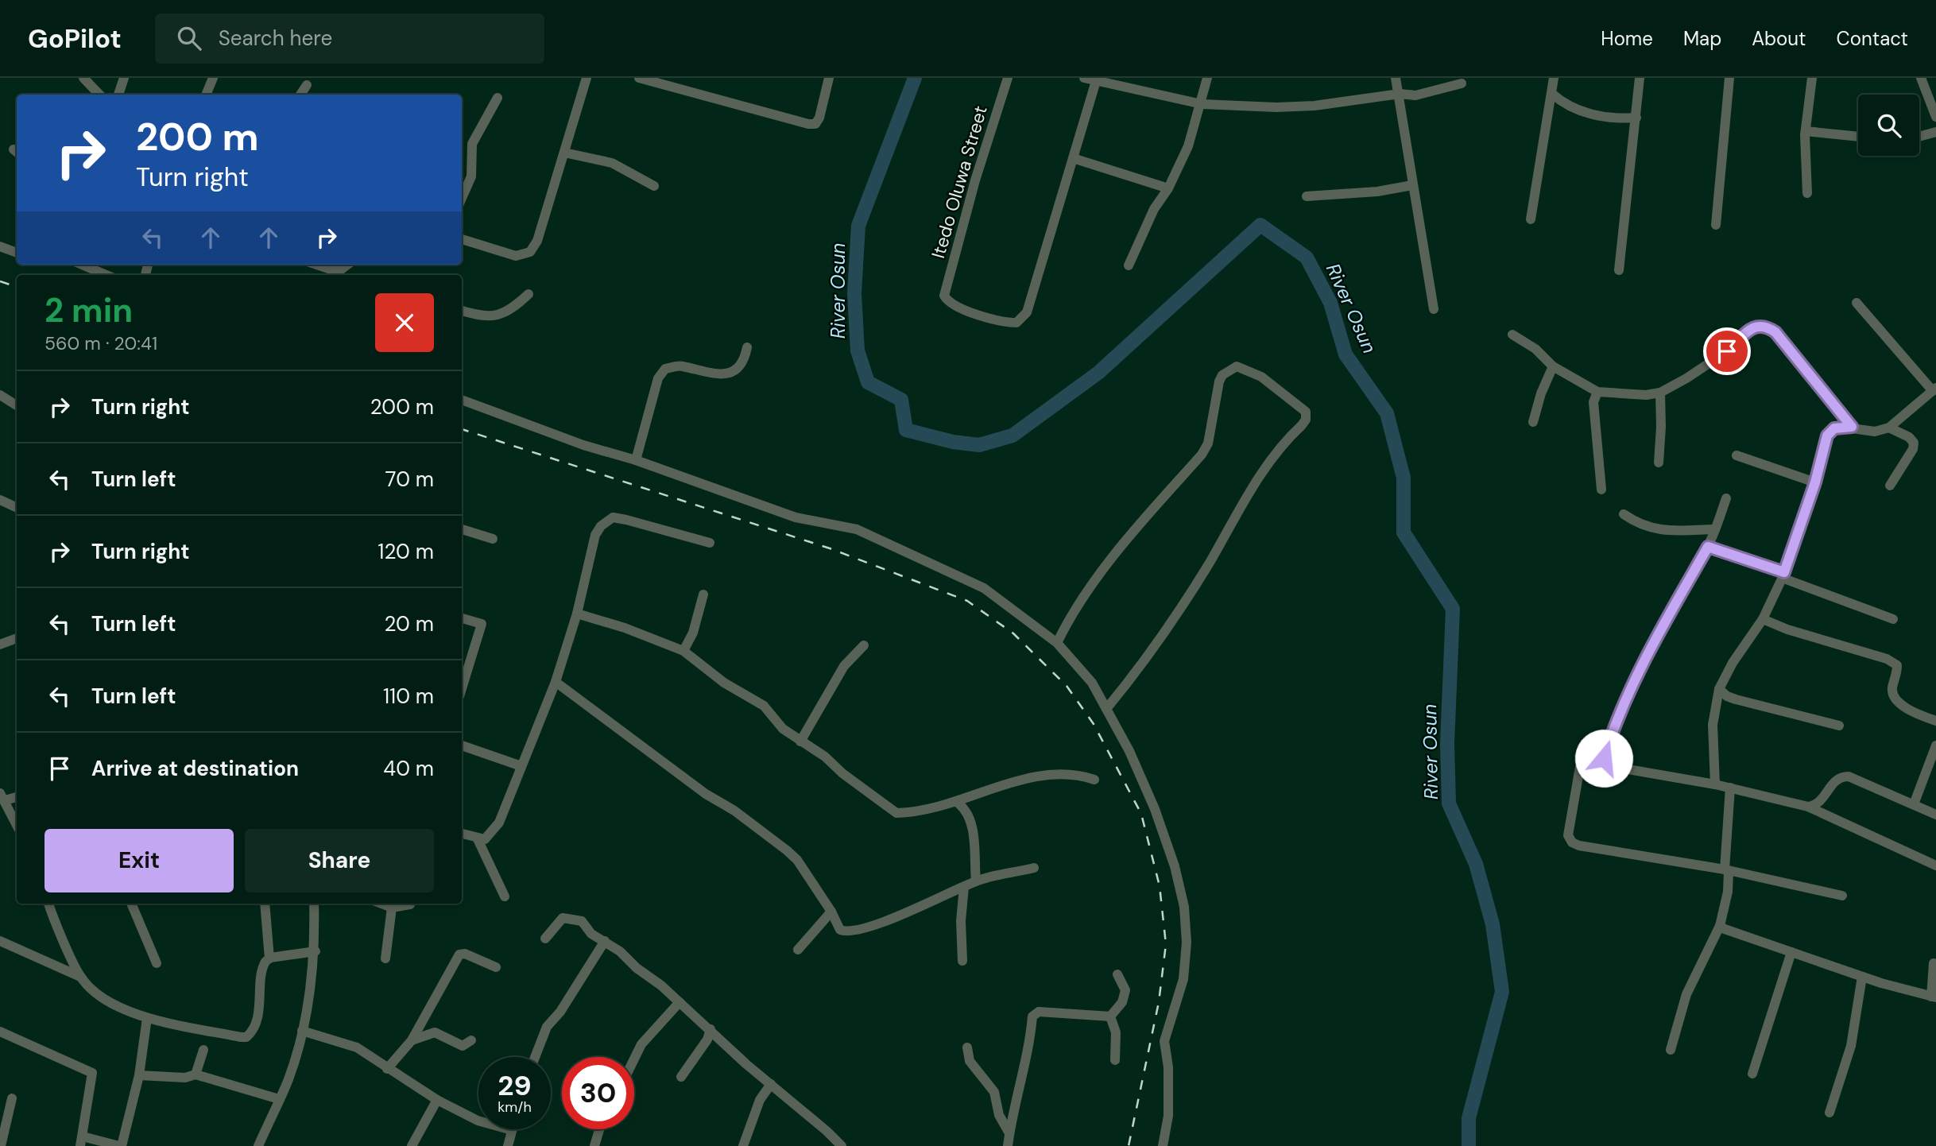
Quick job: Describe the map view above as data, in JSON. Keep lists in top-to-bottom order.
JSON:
{
  "streets": {
    "street": ["Itedo Oluwa Street"]
  },
  "water": ["River Osun"],
  "page": {
    "header": "GoPilot",
    "search": "Search here",
    "nav": [
      "Home",
      "Map",
      "About",
      "Contact"
    ],
    "turn": ["200 m", "Turn right"],
    "heading": ["2 min", "560 m · 20:41"],
    "list": [
      {
        "name": "Turn right",
        "value": "200 m"
      },
      {
        "name": "Turn left",
        "value": "70 m"
      },
      {
        "name": "Turn right",
        "value": "120 m"
      },
      {
        "name": "Turn left",
        "value": "20 m"
      },
      {
        "name": "Turn left",
        "value": "110 m"
      },
      {
        "name": "Arrive at destination",
        "value": "40 m"
      }
    ],
    "buttons": ["Exit", "Share"],
    "speed": "29 km/h",
    "limit": "30"
  }
}
